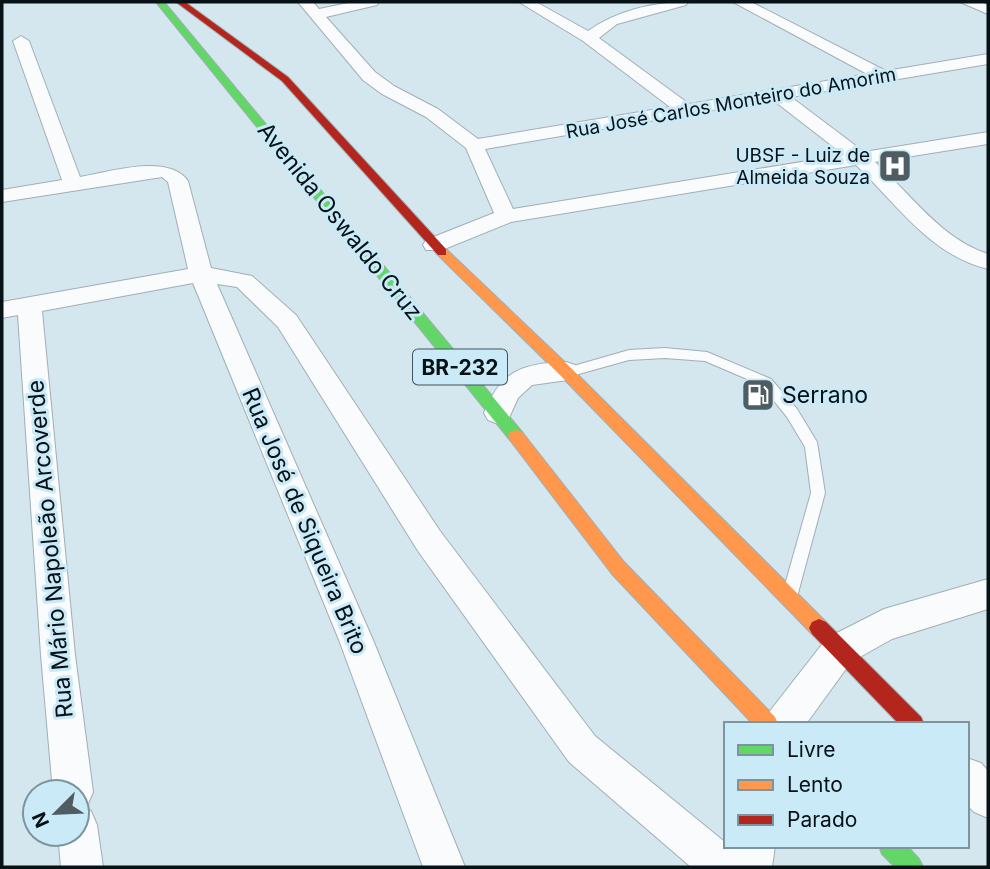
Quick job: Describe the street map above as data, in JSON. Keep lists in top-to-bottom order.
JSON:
{
  "streets": {
    "main road": ["Avenida Oswaldo Cruz", "BR-232"],
    "street": ["Rua José Carlos Monteiro do Amorim", "Rua José de Siqueira Brito", "Rua Mário Napoleão Arcoverde"]
  },
  "places": {
    "hospital": ["UBSF - Luiz de Almeida Souza"],
    "fuel station": ["Serrano"]
  },
  "legend": ["Livre", "Lento", "Parado"],
  "north": "bottom left"
}
